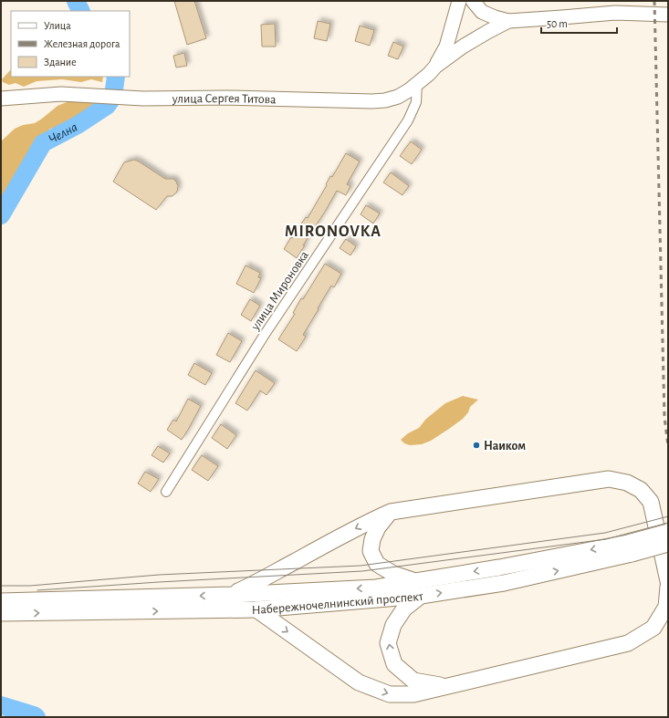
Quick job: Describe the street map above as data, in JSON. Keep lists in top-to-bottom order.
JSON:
{
  "streets": {
    "main road": ["улица Сергея Титова", "Набережночелнинский проспект"],
    "street": ["улица Мироновка"]
  },
  "crossings": [
    ["улица Сергея Титова", "улица Мироновка"]
  ],
  "districts": ["MIRONOVKA"],
  "water": ["Челна"],
  "places": ["Наиком"],
  "legend": ["Улица", "Железная дорога", "Здание"],
  "scale_bar": "50 m"
}
